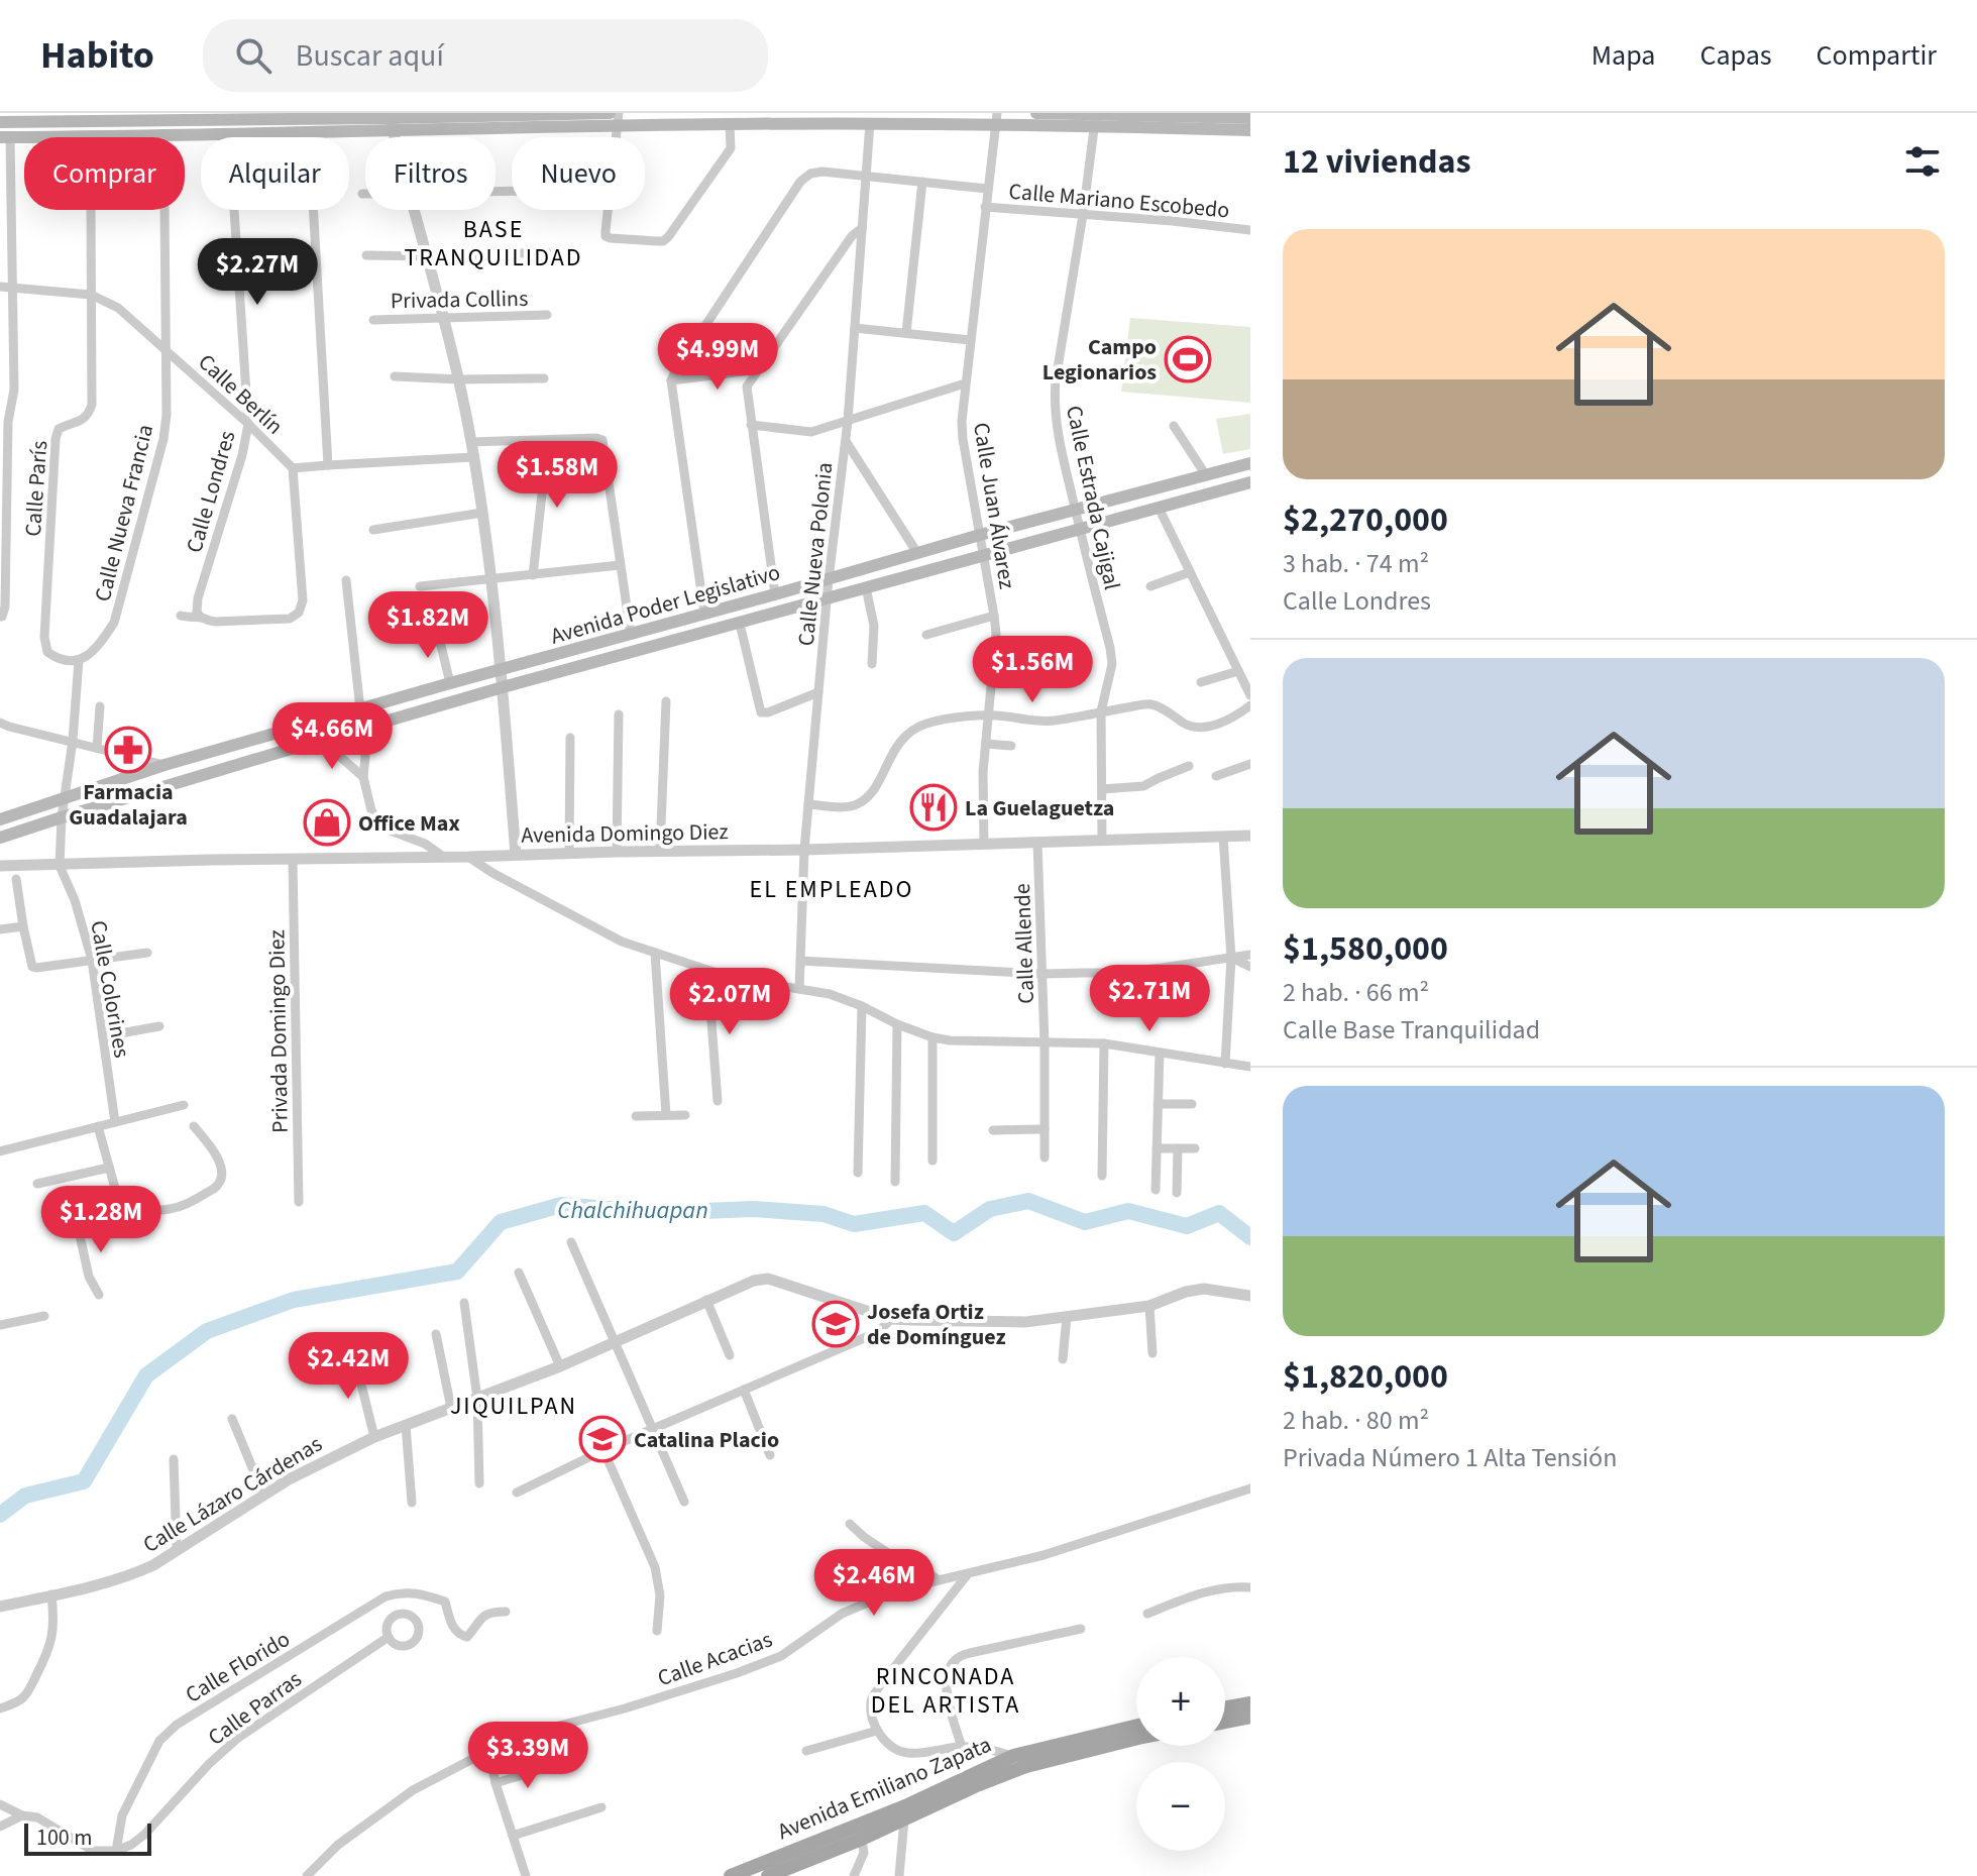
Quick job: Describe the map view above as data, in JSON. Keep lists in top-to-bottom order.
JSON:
{
  "streets": {
    "main road": ["Avenida Poder Legislativo", "Avenida Emiliano Zapata"],
    "street": [
      "Calle Mariano Escobedo",
      "Privada Collins",
      "Calle Berlín",
      "Calle París",
      "Calle Londres",
      "Calle Estrada Cajigal",
      "Calle Juan Álvarez",
      "Calle Nueva Francia",
      "Calle Nueva Polonia",
      "Avenida Domingo Diez",
      "Calle Allende",
      "Calle Colorines",
      "Privada Domingo Diez",
      "Calle Lázaro Cárdenas",
      "Calle Acacias",
      "Calle Florido",
      "Calle Parras"
    ]
  },
  "crossings": [
    ["Calle Mariano Escobedo", "Calle Estrada Cajigal"],
    ["Calle Mariano Escobedo", "Calle Juan Álvarez"],
    ["Calle Berlín", "Calle París"],
    ["Calle Berlín", "Calle Londres"],
    ["Calle Berlín", "Calle Nueva Francia"],
    ["Calle París", "Calle Nueva Francia"],
    ["Calle Estrada Cajigal", "Avenida Poder Legislativo"],
    ["Calle Estrada Cajigal", "Avenida Domingo Diez"],
    ["Calle Juan Álvarez", "Avenida Poder Legislativo"],
    ["Calle Juan Álvarez", "Avenida Domingo Diez"],
    ["Calle Nueva Polonia", "Avenida Poder Legislativo"],
    ["Calle Nueva Polonia", "Avenida Domingo Diez"],
    ["Avenida Poder Legislativo", "Calle Colorines"],
    ["Avenida Domingo Diez", "Calle Allende"],
    ["Avenida Domingo Diez", "Calle Colorines"],
    ["Avenida Domingo Diez", "Privada Domingo Diez"],
    ["Calle Florido", "Calle Parras"]
  ],
  "districts": [
    "BASE TRANQUILIDAD",
    "EL EMPLEADO",
    "JIQUILPAN",
    "RINCONADA DEL ARTISTA"
  ],
  "water": ["Chalchihuapan"],
  "places": {
    "sports": ["Campo Legionarios"],
    "pharmacy": ["Farmacia Guadalajara"],
    "restaurant": ["La Guelaguetza"],
    "shop": ["Office Max"],
    "school or university": ["Josefa Ortiz de Domínguez", "Catalina Placio"]
  },
  "scale_bar": "100 m",
  "page": {
    "header": "Habito",
    "search": "Buscar aquí",
    "nav": ["Mapa", "Capas", "Compartir"],
    "heading": "12 viviendas",
    "chip": [
      "Comprar",
      "Alquilar",
      "Filtros",
      "Nuevo"
    ],
    "list": [
      {
        "name": "$2,270,000",
        "note": "3 hab. · 74 m² · Calle Londres"
      },
      {
        "name": "$1,580,000",
        "note": "2 hab. · 66 m² · Calle Base Tranquilidad"
      },
      {
        "name": "$1,820,000",
        "note": "2 hab. · 80 m² · Privada Número 1 Alta Tensión"
      }
    ],
    "price": [
      "$2.27M",
      "$4.99M",
      "$1.58M",
      "$1.82M",
      "$1.56M",
      "$4.66M",
      "$2.71M",
      "$2.07M",
      "$1.28M",
      "$2.42M",
      "$2.46M",
      "$3.39M"
    ],
    "map_buttons": ["+", "−"],
    "scale": "100 m"
  }
}
